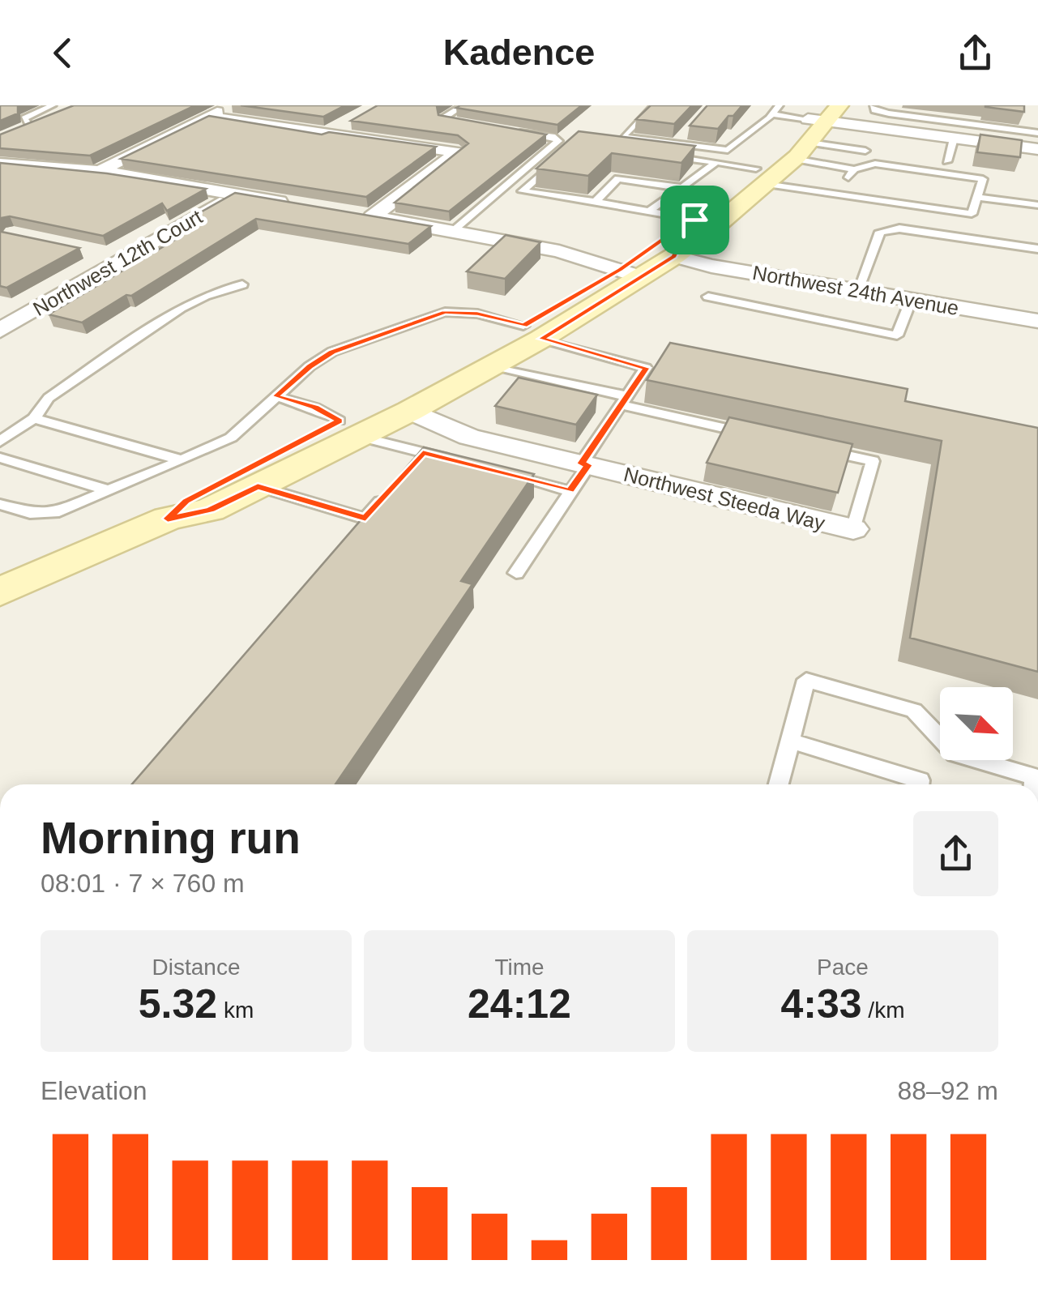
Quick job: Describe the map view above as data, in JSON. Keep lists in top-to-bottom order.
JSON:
{
  "streets": {
    "street": ["Northwest 12th Court", "Northwest 24th Avenue", "Northwest Steeda Way"]
  },
  "north": "bottom right",
  "page": {
    "header": "Kadence",
    "heading": ["Morning run", "08:01 · 7 × 760 m"],
    "stats": [
      ["Distance", "5.32 km"],
      ["Time", "24:12"],
      ["Pace", "4:33 /km"]
    ],
    "chart": ["Elevation", "88–92 m"]
  }
}
